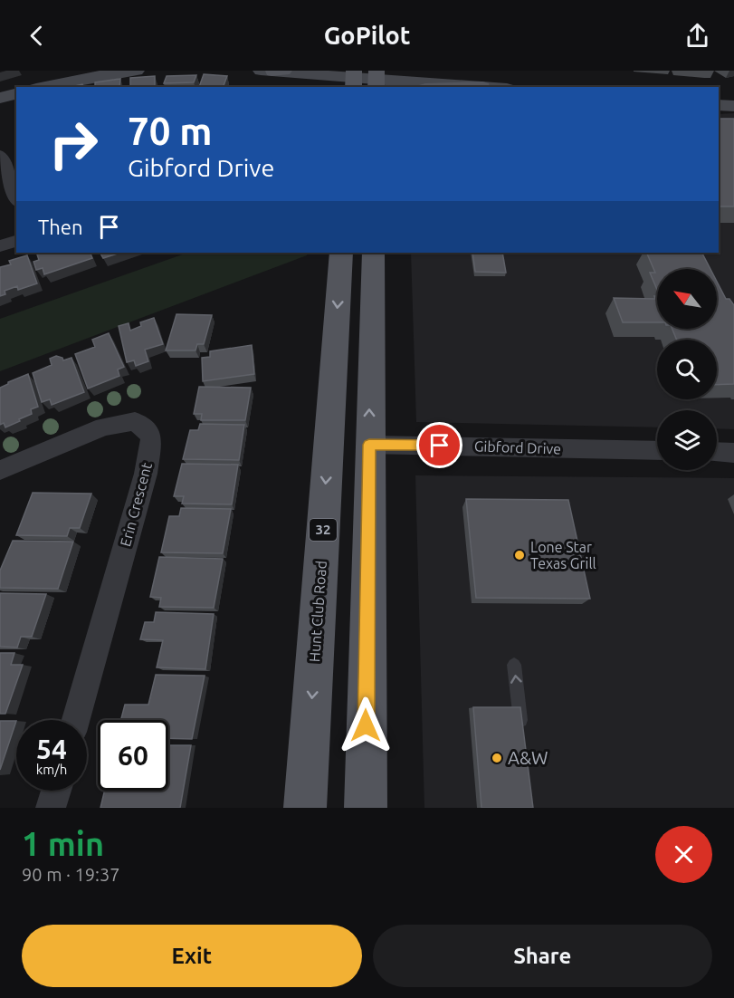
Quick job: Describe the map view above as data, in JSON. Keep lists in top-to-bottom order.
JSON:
{
  "streets": {
    "main road": ["32", "Hunt Club Road"],
    "street": ["Gibford Drive", "Erin Crescent"]
  },
  "places": ["Lone Star Texas Grill", "A&W"],
  "north": "top left",
  "page": {
    "header": "GoPilot",
    "turn": ["70 m", "Gibford Drive"],
    "then": "Then",
    "speed": "54 km/h",
    "limit": "60",
    "heading": ["1 min", "90 m · 19:37"],
    "buttons": ["Exit", "Share"]
  }
}
